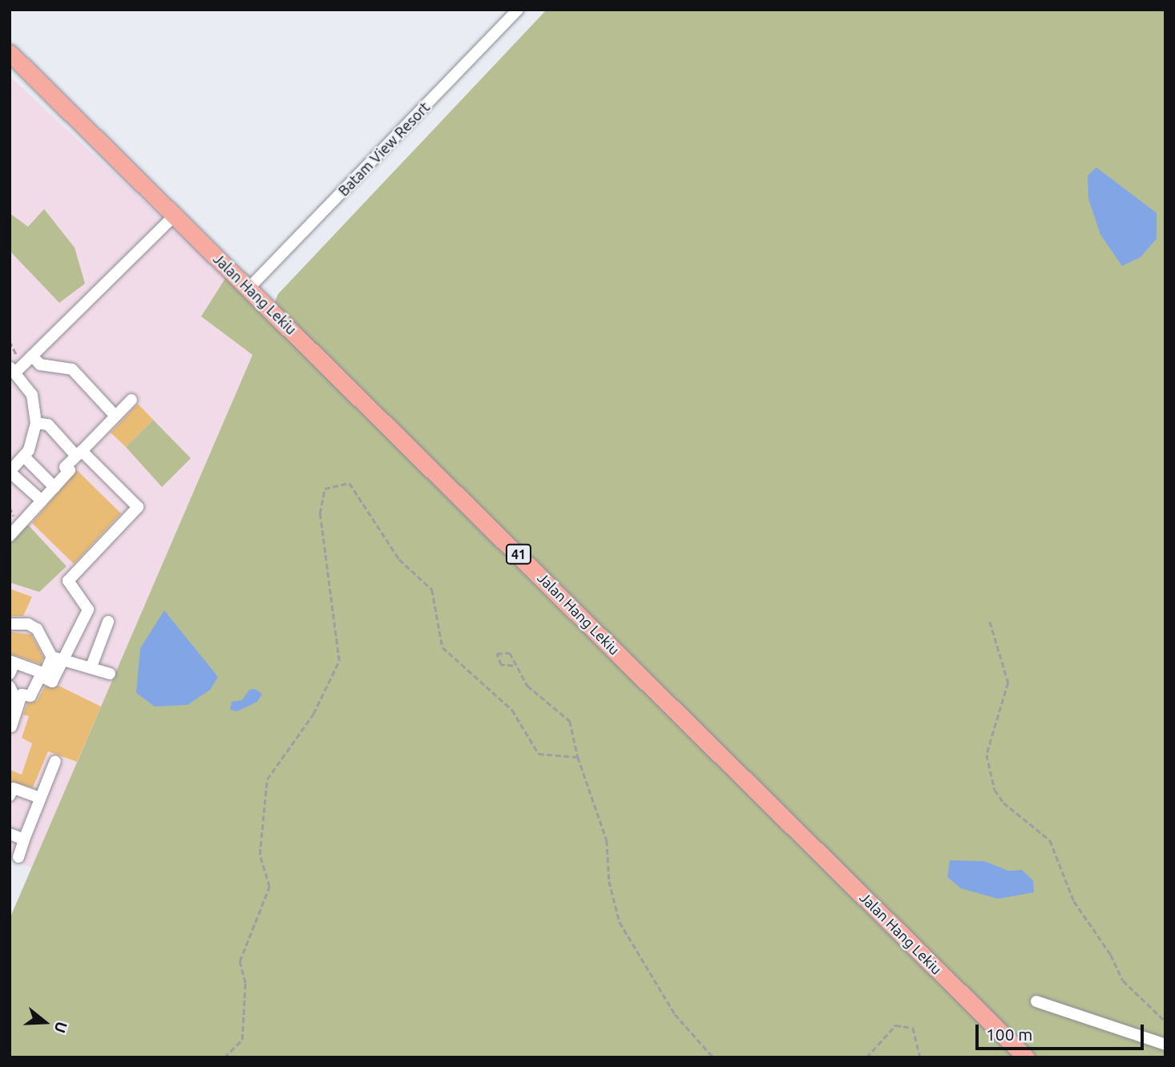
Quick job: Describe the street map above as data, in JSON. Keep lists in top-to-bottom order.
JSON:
{
  "streets": {
    "highway": ["Jalan Hang Lekiu", "41"],
    "street": ["Batam View Resort"]
  },
  "crossings": [
    ["Batam View Resort", "Jalan Hang Lekiu"]
  ],
  "scale_bar": "100 m",
  "north": "right"
}
